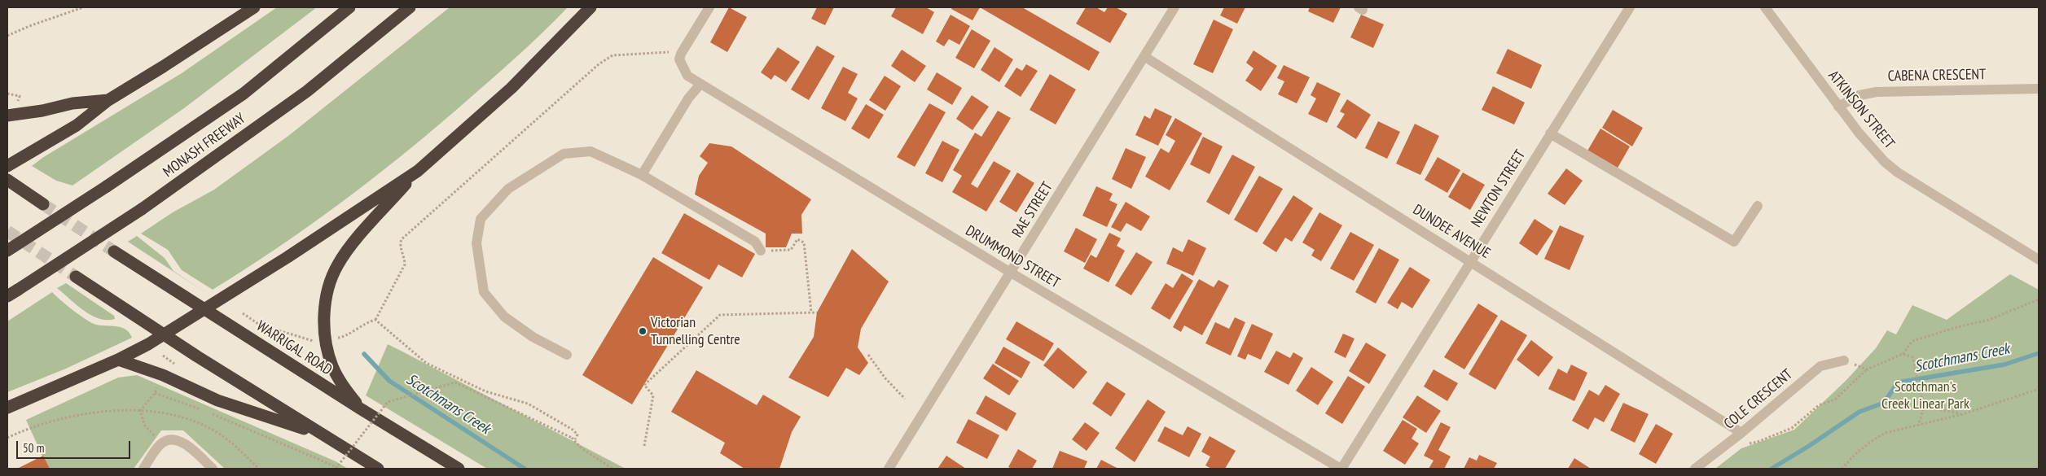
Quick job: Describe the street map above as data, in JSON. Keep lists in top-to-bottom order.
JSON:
{
  "streets": {
    "highway": ["MONASH FREEWAY", "WARRIGAL ROAD"],
    "street": [
      "CABENA CRESCENT",
      "ATKINSON STREET",
      "NEWTON STREET",
      "RAE STREET",
      "DUNDEE AVENUE",
      "DRUMMOND STREET",
      "COLE CRESCENT"
    ]
  },
  "crossings": [
    ["CABENA CRESCENT", "ATKINSON STREET"],
    ["NEWTON STREET", "DUNDEE AVENUE"],
    ["NEWTON STREET", "DRUMMOND STREET"],
    ["RAE STREET", "DUNDEE AVENUE"],
    ["RAE STREET", "DRUMMOND STREET"],
    ["DUNDEE AVENUE", "COLE CRESCENT"]
  ],
  "water": ["Scotchmans Creek"],
  "parks": ["Scotchman's Creek Linear Park"],
  "places": ["Victorian Tunnelling Centre"],
  "scale_bar": "50 m"
}
